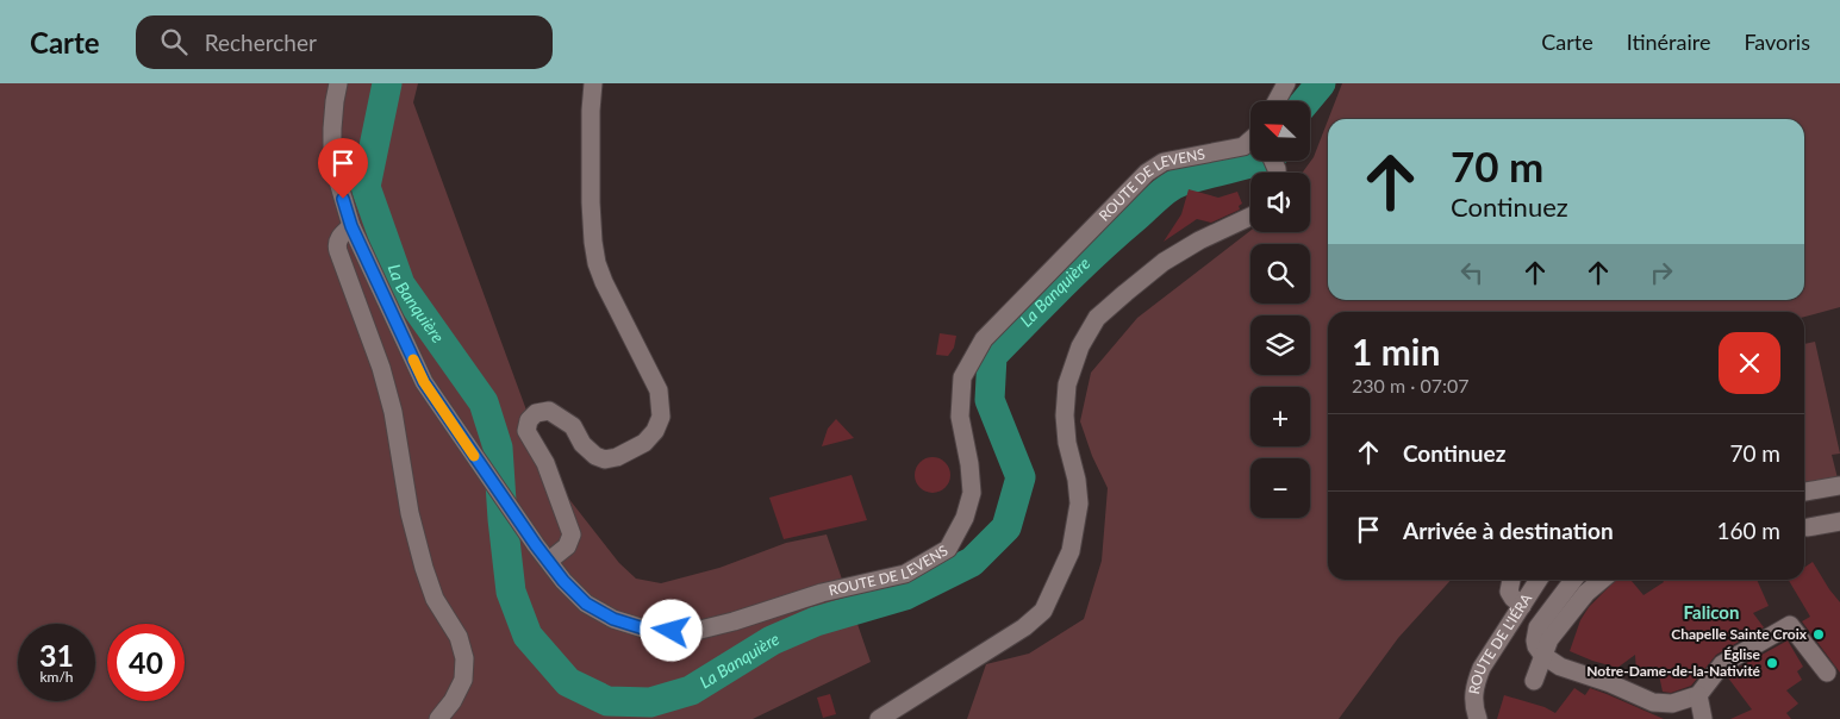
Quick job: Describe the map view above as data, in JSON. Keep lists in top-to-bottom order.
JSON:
{
  "streets": {
    "street": ["ROUTE DE LEVENS", "ROUTE DE L'IÉRA"]
  },
  "districts": ["Falicon"],
  "water": ["La Banquière"],
  "places": ["Chapelle Sainte Croix", "Église Notre-Dame-de-la-Nativité"],
  "north": "top left",
  "page": {
    "header": "Carte",
    "search": "Rechercher",
    "nav": ["Carte", "Itinéraire", "Favoris"],
    "map_buttons": ["+", "−"],
    "turn": ["70 m", "Continuez"],
    "heading": ["1 min", "230 m · 07:07"],
    "list": [
      {
        "name": "Continuez",
        "value": "70 m"
      },
      {
        "name": "Arrivée à destination",
        "value": "160 m"
      }
    ],
    "speed": "31 km/h",
    "limit": "40"
  }
}
